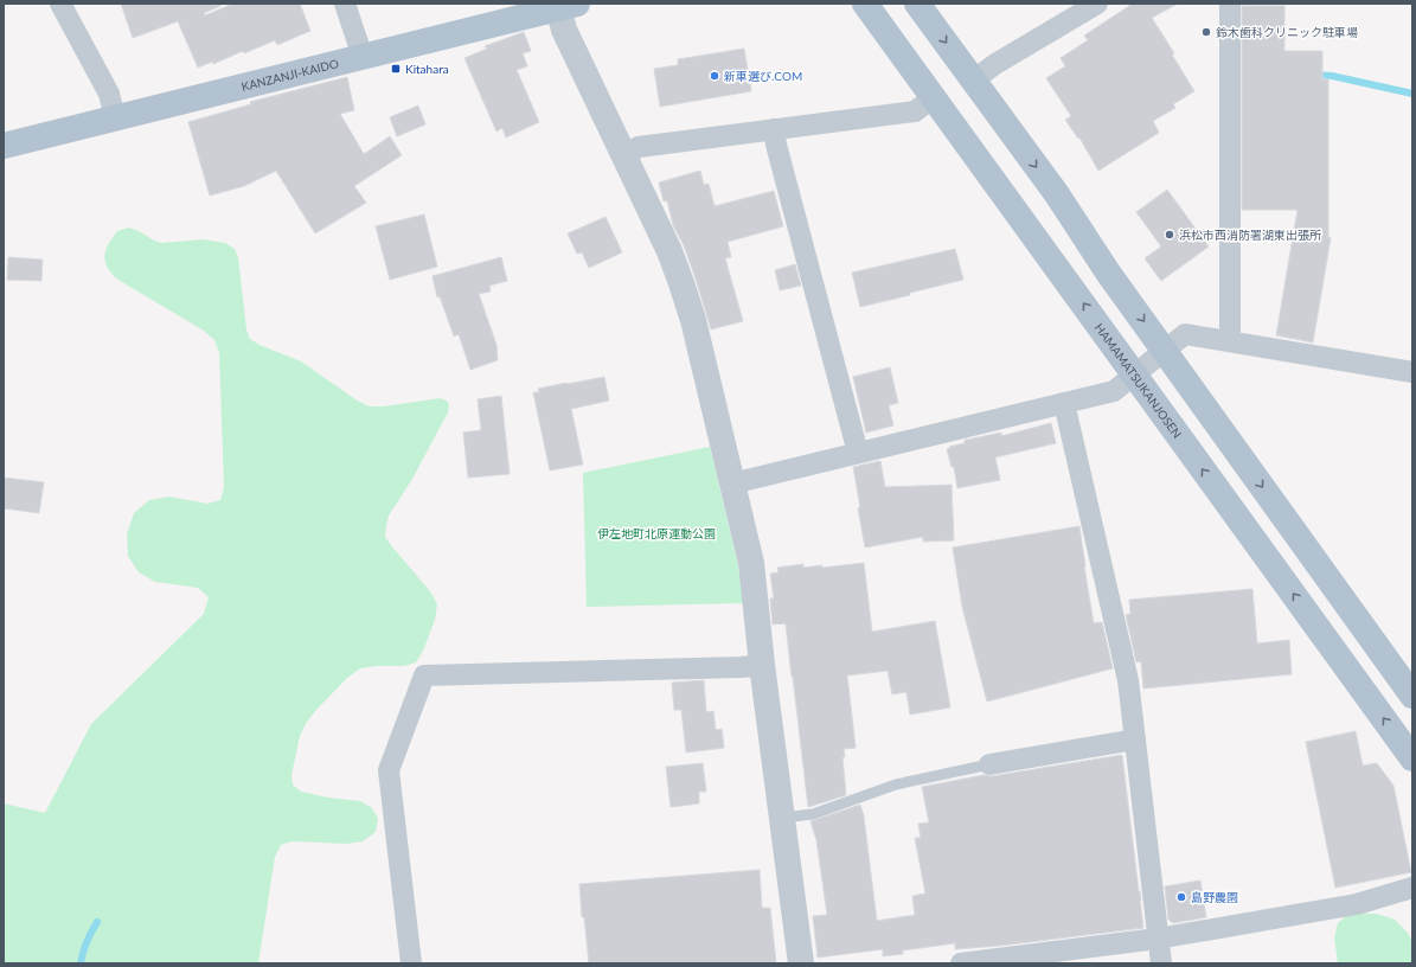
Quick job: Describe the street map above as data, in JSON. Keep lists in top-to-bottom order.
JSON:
{
  "streets": {
    "main road": ["KANZANJI-KAIDO", "HAMAMATSUKANJOSEN"]
  },
  "parks": ["伊左地町北原運動公園"],
  "places": {
    "other": [
      "鈴木歯科クリニック駐車場",
      "新車選び.COM",
      "浜松市西消防署湖東出張所",
      "島野農園"
    ],
    "transit": ["Kitahara"]
  }
}
